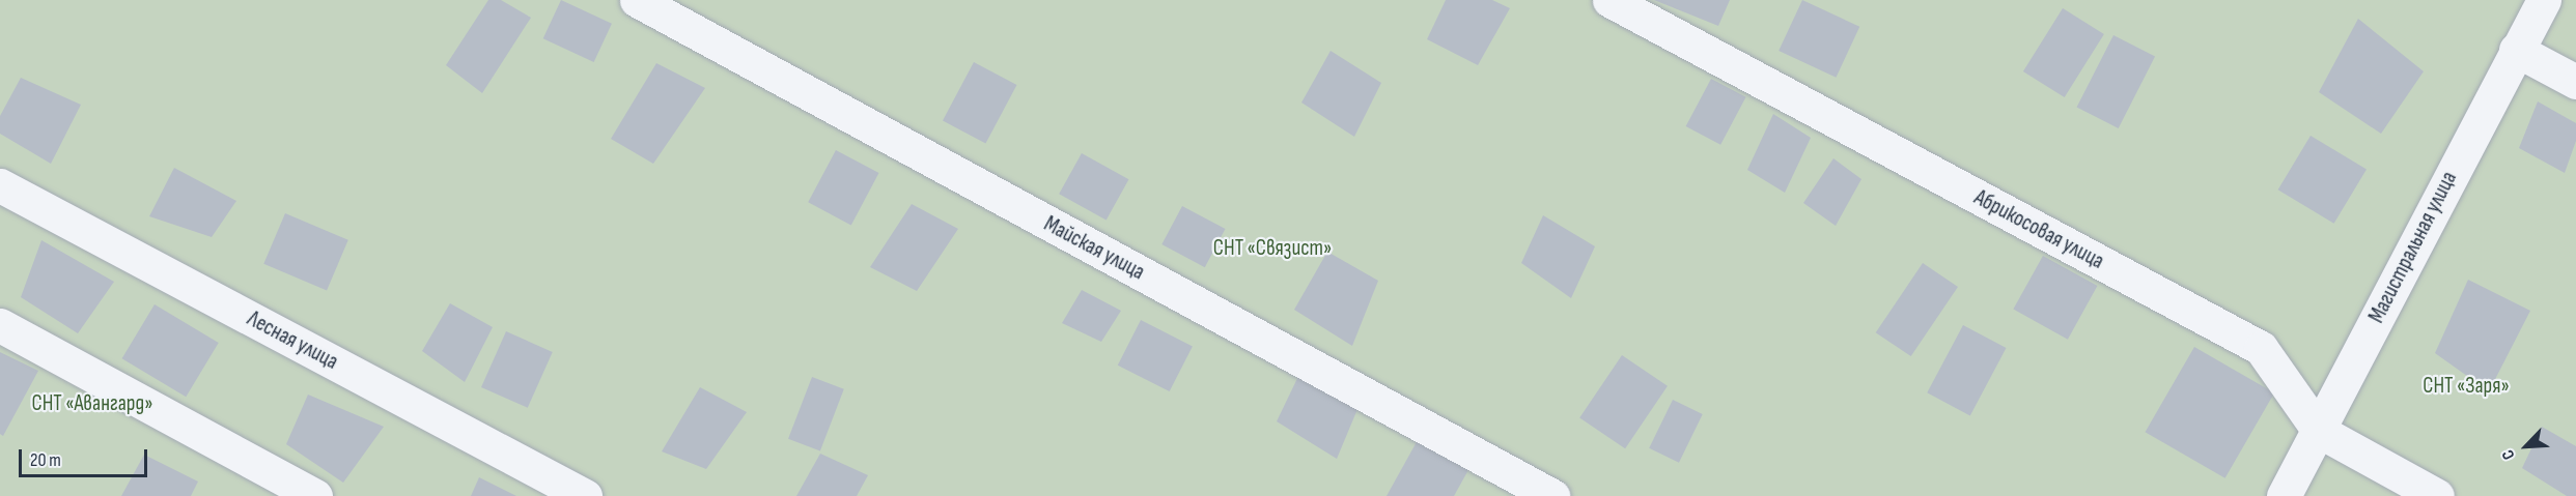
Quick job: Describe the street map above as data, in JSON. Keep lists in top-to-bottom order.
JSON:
{
  "streets": {
    "street": [
      "Абрикосовая улица",
      "Магистральная улица",
      "Майская улица",
      "Лесная улица"
    ]
  },
  "crossings": [
    ["Абрикосовая улица", "Магистральная улица"]
  ],
  "parks": ["СНТ «Связист»", "СНТ «Заря»", "СНТ «Авангард»"],
  "scale_bar": "20 m",
  "north": "bottom left"
}
